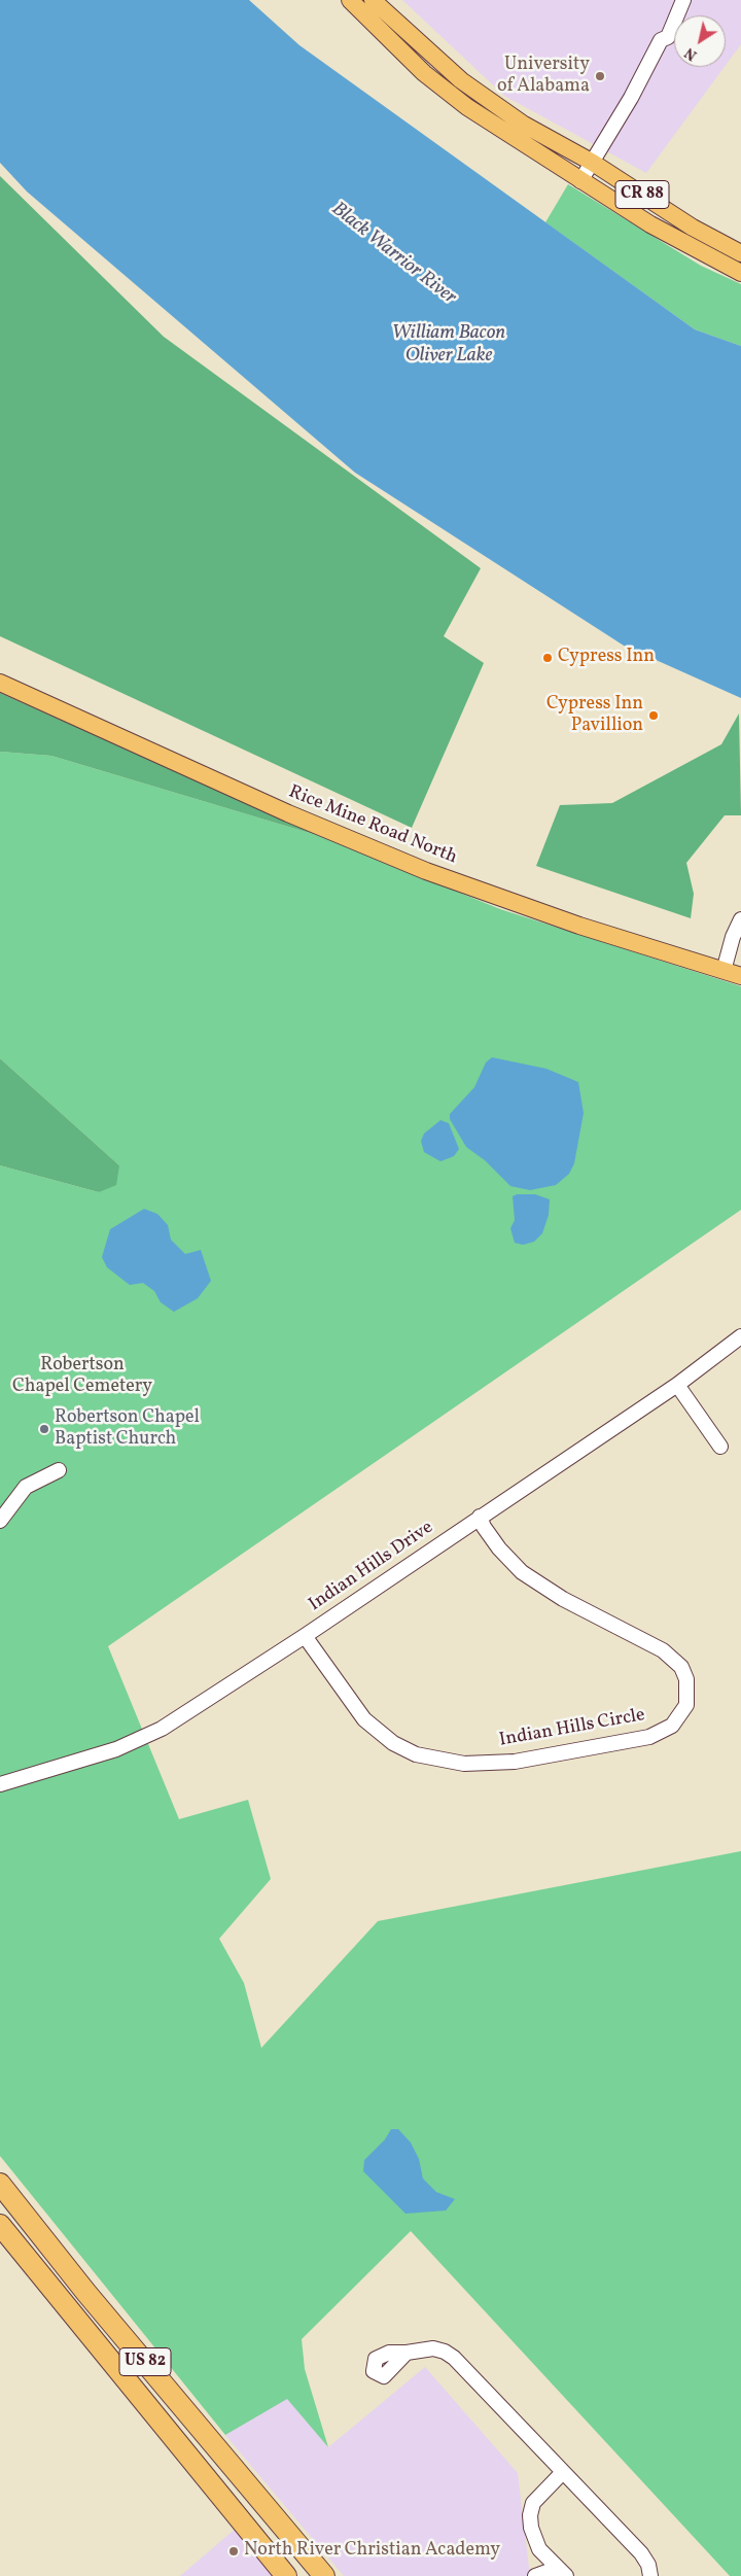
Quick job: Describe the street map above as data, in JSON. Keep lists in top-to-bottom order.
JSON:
{
  "streets": {
    "highway": ["US 82"],
    "main road": ["CR 88", "Rice Mine Road North"],
    "street": ["Indian Hills Drive", "Indian Hills Circle"]
  },
  "crossings": [
    ["Indian Hills Drive", "Indian Hills Circle"]
  ],
  "water": ["Black Warrior River", "William Bacon Oliver Lake"],
  "parks": ["Robertson Chapel Cemetery"],
  "places": [
    "University of Alabama",
    "Cypress Inn",
    "Cypress Inn Pavillion",
    "Robertson Chapel Baptist Church",
    "North River Christian Academy"
  ],
  "north": "bottom left"
}
